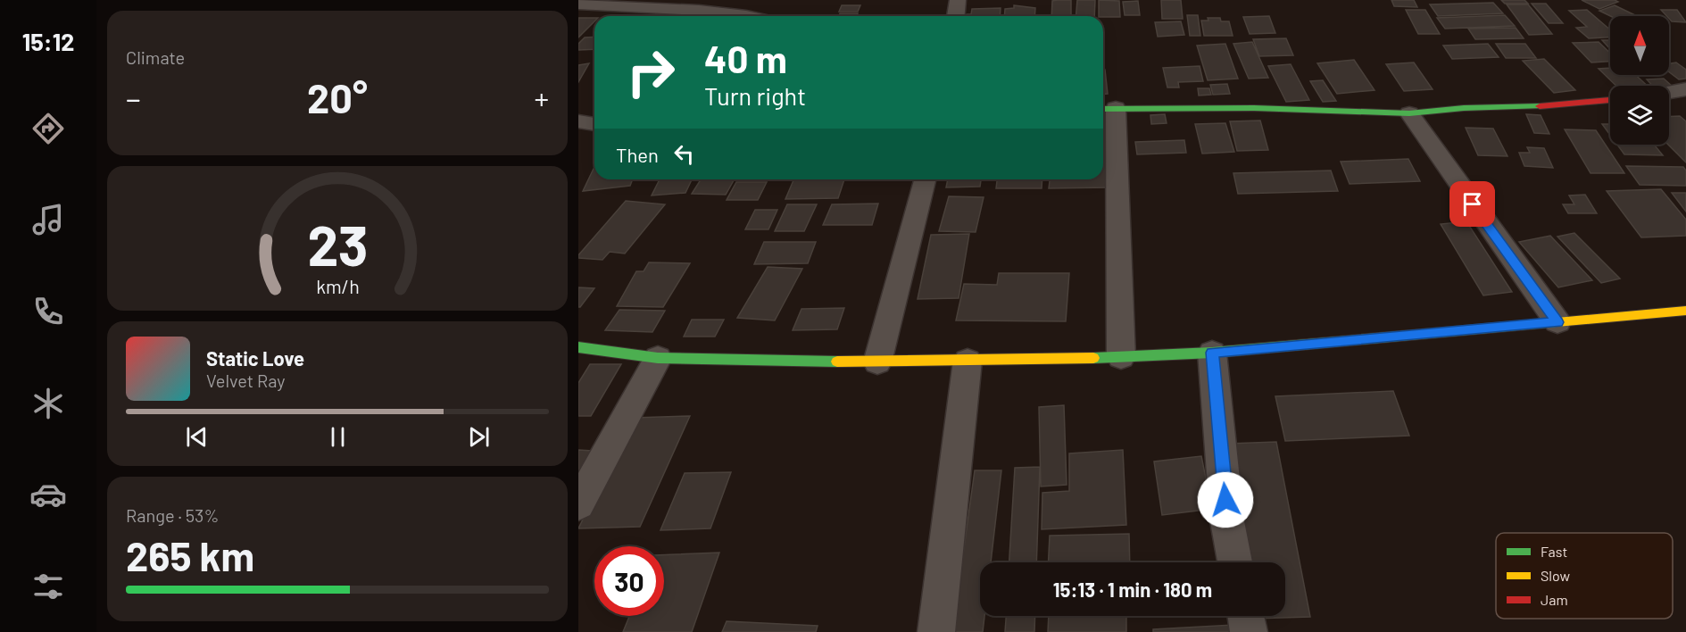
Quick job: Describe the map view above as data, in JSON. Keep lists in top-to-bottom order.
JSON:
{
  "legend": ["Fast", "Slow", "Jam"],
  "north": "top",
  "page": {
    "tabs": "15:12",
    "tile": [
      "Climate",
      ["Range · 53%", "265 km"]
    ],
    "turn": ["40 m", "Turn right"],
    "heat": ["−", "20°", "+"],
    "then": "Then",
    "song": ["Static Love", "Velvet Ray"],
    "limit": "30",
    "trip": "15:13 · 1 min · 180 m",
    "gauge": ["23", "km/h"]
  }
}
